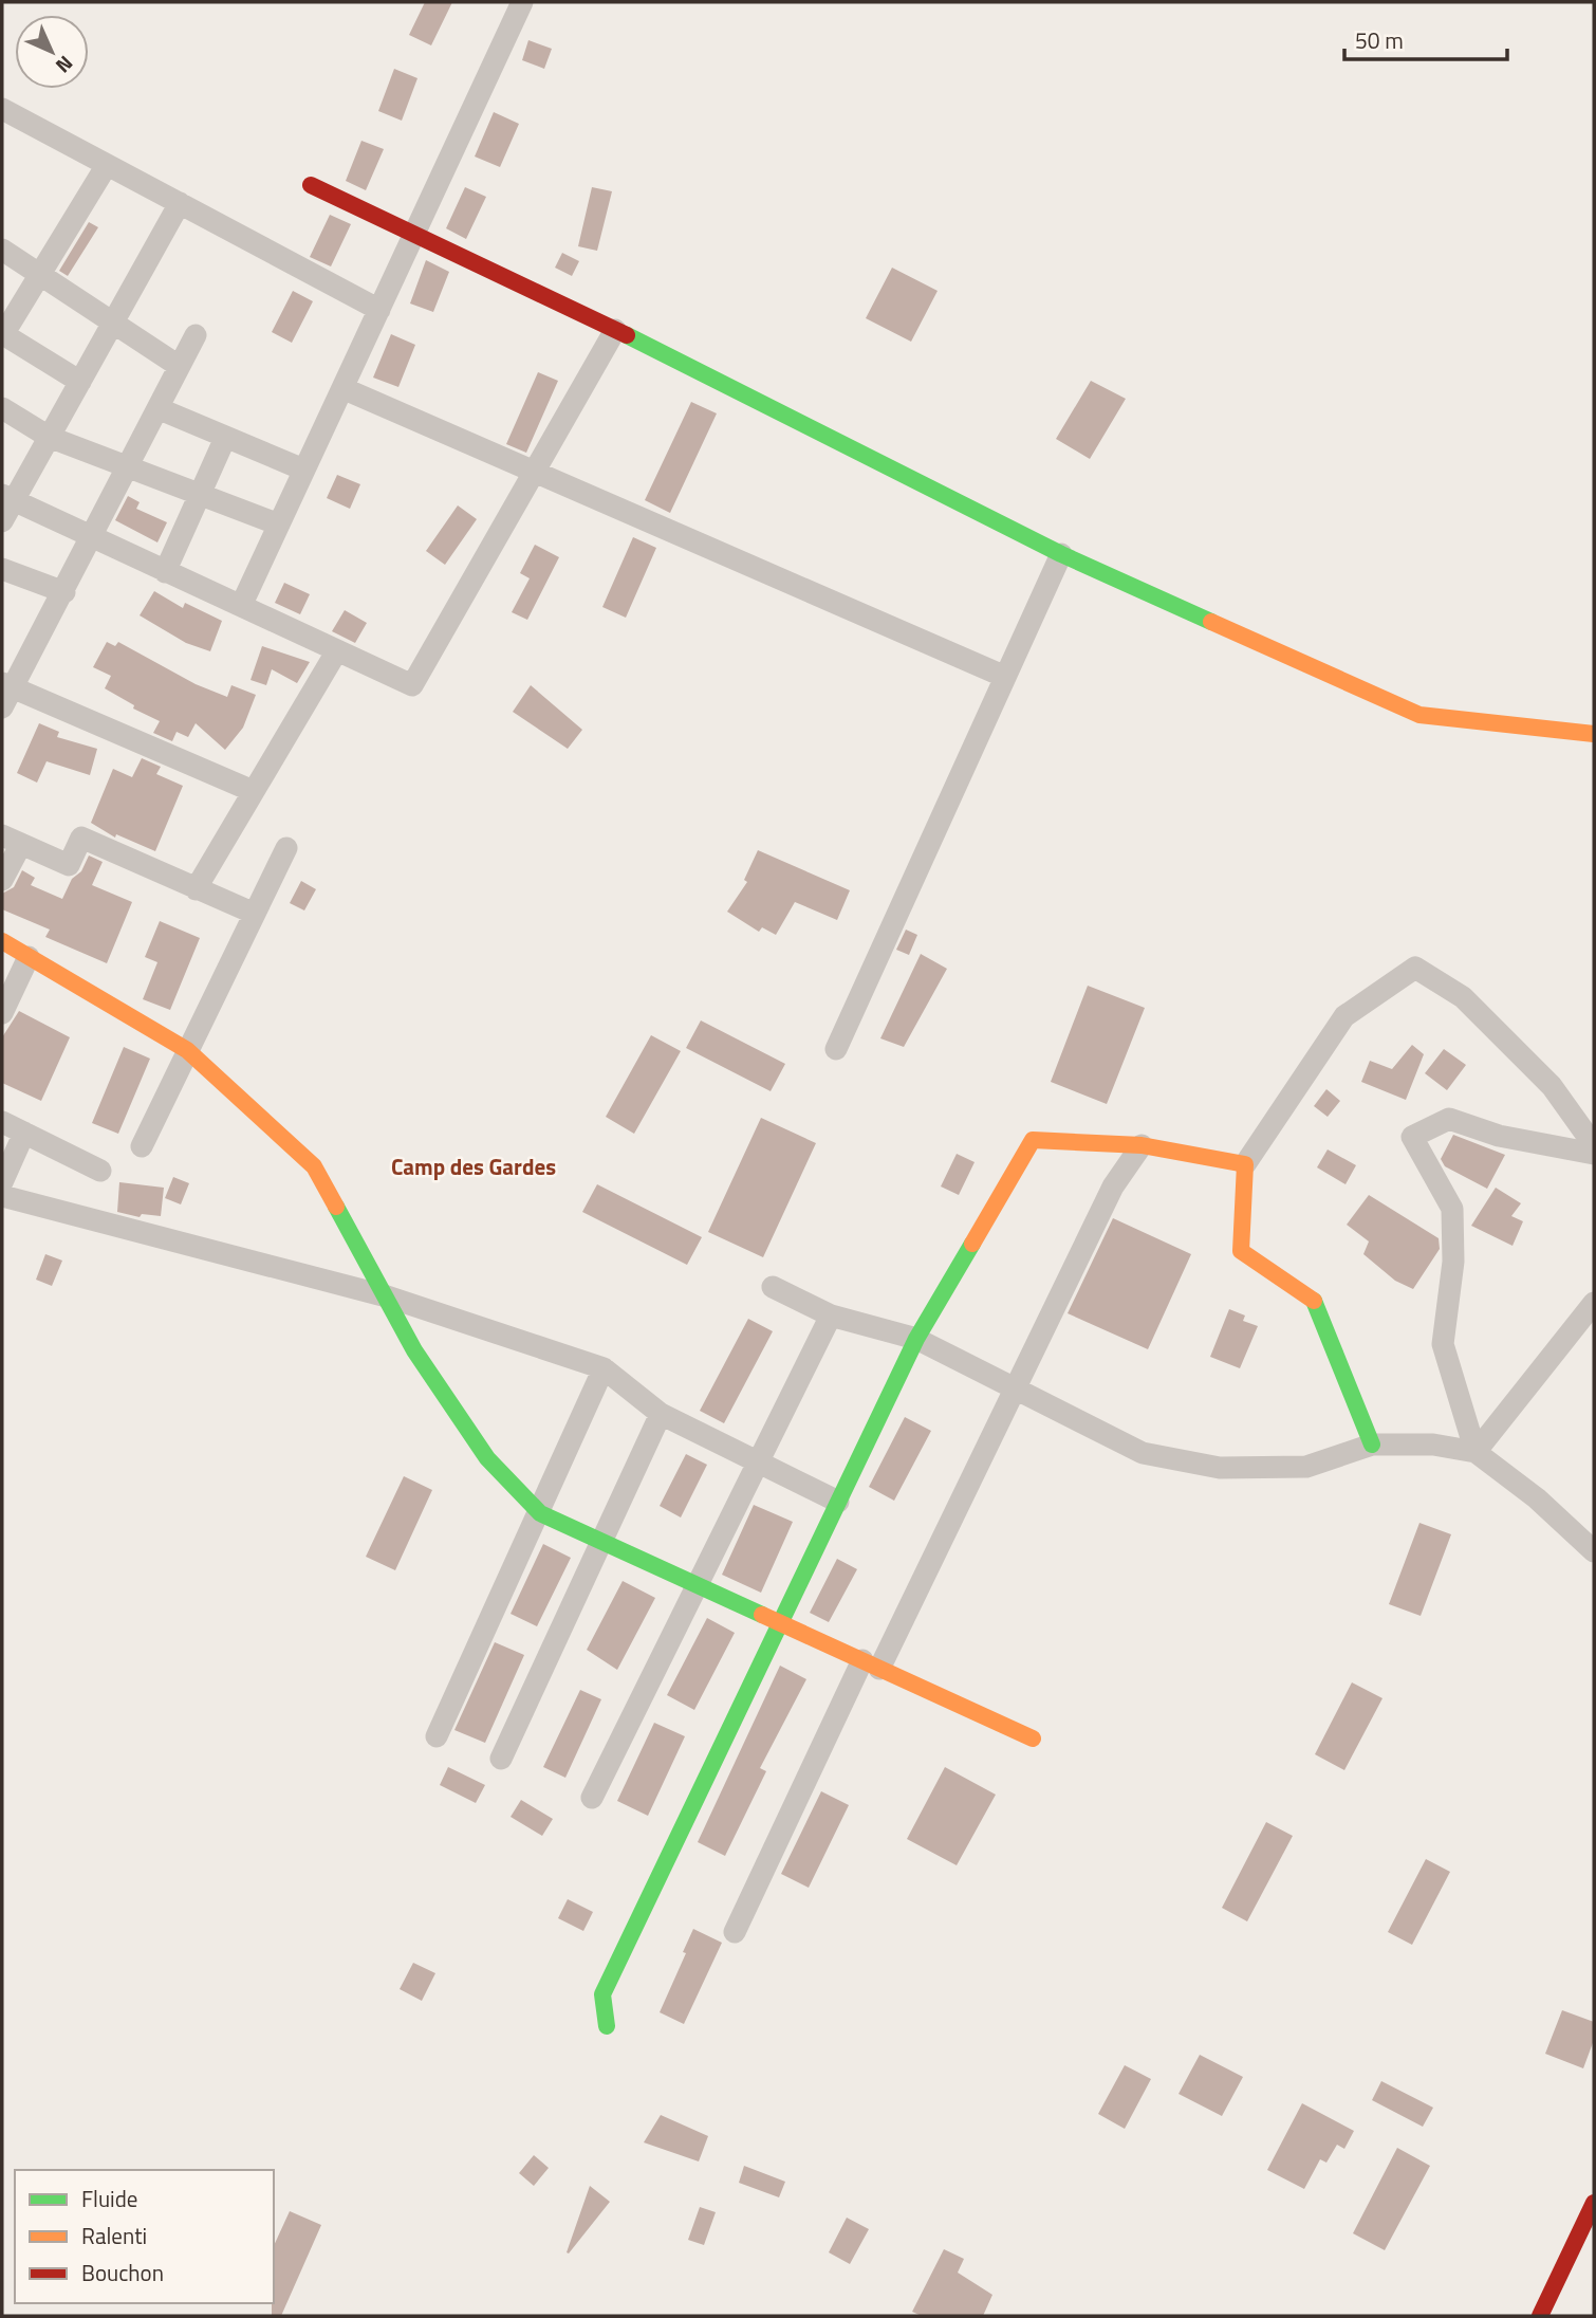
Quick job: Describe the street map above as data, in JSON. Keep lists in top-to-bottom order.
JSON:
{
  "districts": ["Camp des Gardes"],
  "legend": ["Fluide", "Ralenti", "Bouchon"],
  "scale_bar": "50 m",
  "north": "bottom right"
}
